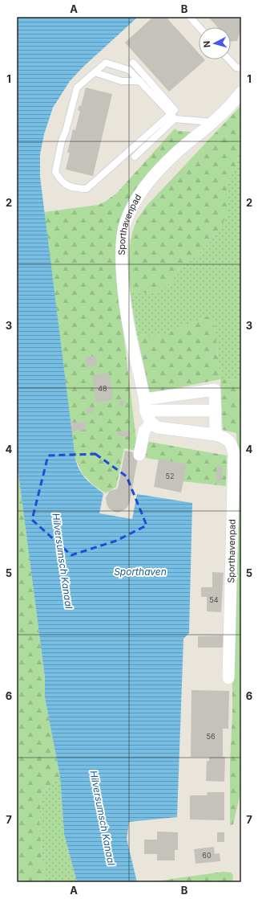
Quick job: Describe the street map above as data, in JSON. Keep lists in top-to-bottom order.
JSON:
{
  "streets": {
    "street": ["Sporthavenpad"]
  },
  "water": ["Hilversumsch Kanaal", "Sporthaven"],
  "house_numbers": [
    "48",
    "52",
    "54",
    "56",
    "60"
  ],
  "north": "left",
  "grid": {
    "columns": ["A", "B"],
    "rows": [
      "1",
      "2",
      "3",
      "4",
      "5",
      "6",
      "7"
    ]
  }
}
